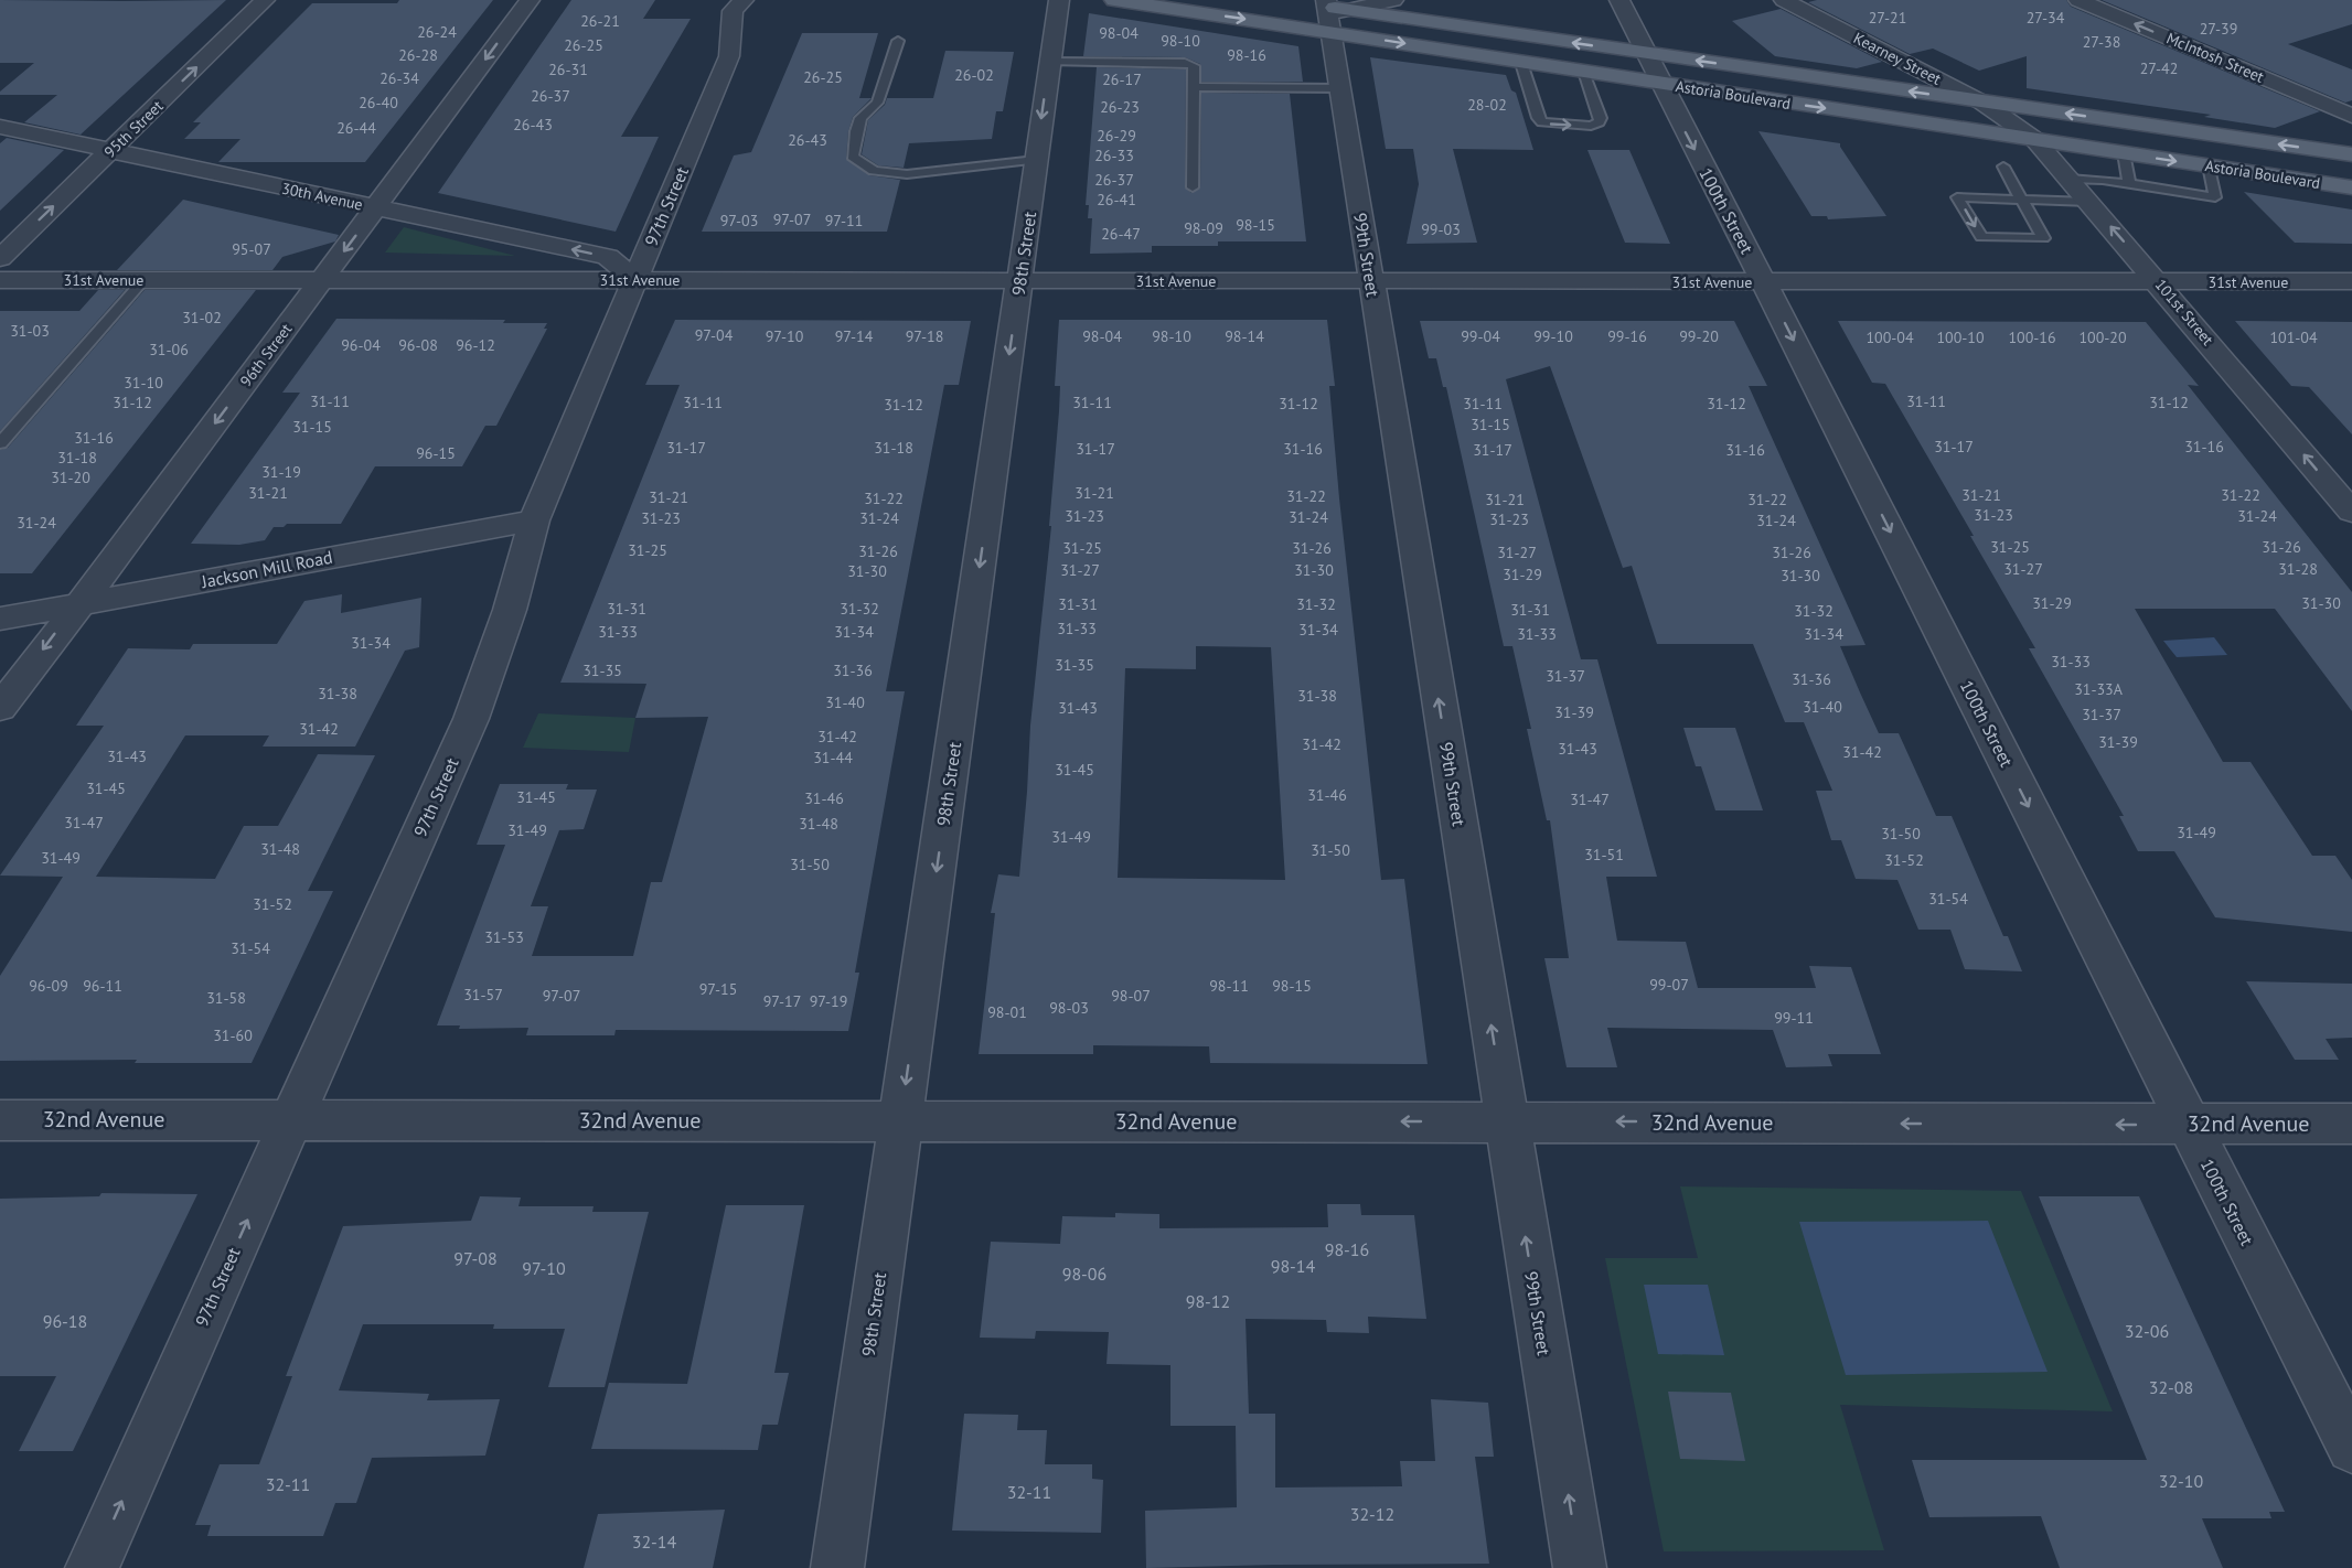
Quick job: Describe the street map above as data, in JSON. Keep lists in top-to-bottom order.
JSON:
{
  "streets": {
    "main road": ["Astoria Boulevard"],
    "street": [
      "McIntosh Street",
      "Kearney Street",
      "95th Street",
      "30th Avenue",
      "97th Street",
      "100th Street",
      "98th Street",
      "99th Street",
      "31st Avenue",
      "101st Street",
      "96th Street",
      "Jackson Mill Road",
      "32nd Avenue"
    ]
  },
  "crossings": [
    ["Kearney Street", "Astoria Boulevard"],
    ["Kearney Street", "101st Street"],
    ["Astoria Boulevard", "100th Street"],
    ["Astoria Boulevard", "99th Street"],
    ["Astoria Boulevard", "101st Street"],
    ["95th Street", "30th Avenue"],
    ["30th Avenue", "97th Street"],
    ["30th Avenue", "31st Avenue"],
    ["30th Avenue", "96th Street"],
    ["97th Street", "31st Avenue"],
    ["97th Street", "Jackson Mill Road"],
    ["97th Street", "32nd Avenue"],
    ["100th Street", "31st Avenue"],
    ["100th Street", "32nd Avenue"],
    ["98th Street", "31st Avenue"],
    ["98th Street", "32nd Avenue"],
    ["99th Street", "31st Avenue"],
    ["99th Street", "32nd Avenue"],
    ["31st Avenue", "101st Street"],
    ["31st Avenue", "96th Street"],
    ["96th Street", "Jackson Mill Road"]
  ],
  "one_way": [
    "McIntosh Street",
    "95th Street",
    "30th Avenue",
    "100th Street",
    "98th Street",
    "99th Street",
    "101st Street",
    "96th Street",
    "32nd Avenue"
  ],
  "house_numbers": [
    "27-21",
    "27-34",
    "26-21",
    "27-39",
    "26-24",
    "98-04",
    "98-10",
    "27-38",
    "26-25",
    "26-28",
    "98-16",
    "27-42",
    "26-31",
    "26-02",
    "26-25",
    "26-34",
    "26-17",
    "26-37",
    "26-40",
    "28-02",
    "26-23",
    "26-43",
    "26-44",
    "26-29",
    "26-43",
    "26-33",
    "26-37",
    "26-41",
    "97-07",
    "97-03",
    "97-11",
    "98-15",
    "98-09",
    "99-03",
    "26-47",
    "95-07",
    "31-02",
    "31-03",
    "97-04",
    "97-10",
    "97-14",
    "97-18",
    "98-04",
    "98-10",
    "98-14",
    "99-04",
    "99-10",
    "99-16",
    "99-20",
    "100-04",
    "100-10",
    "100-16",
    "100-20",
    "101-04",
    "96-04",
    "96-08",
    "96-12",
    "31-06",
    "31-10",
    "31-11",
    "31-11",
    "31-12",
    "31-11",
    "31-11",
    "31-12",
    "31-12",
    "31-11",
    "31-12",
    "31-12",
    "31-15",
    "31-15",
    "31-16",
    "31-17",
    "31-16",
    "31-17",
    "31-18",
    "31-17",
    "31-16",
    "31-17",
    "31-16",
    "96-15",
    "31-18",
    "31-19",
    "31-20",
    "31-21",
    "31-21",
    "31-21",
    "31-22",
    "31-22",
    "31-21",
    "31-22",
    "31-21",
    "31-22",
    "31-23",
    "31-23",
    "31-24",
    "31-24",
    "31-23",
    "31-24",
    "31-23",
    "31-24",
    "31-24",
    "31-25",
    "31-26",
    "31-25",
    "31-26",
    "31-25",
    "31-26",
    "31-27",
    "31-26",
    "31-27",
    "31-28",
    "31-27",
    "31-30",
    "31-30",
    "31-29",
    "31-30",
    "31-29",
    "31-30",
    "31-31",
    "31-32",
    "31-31",
    "31-32",
    "31-31",
    "31-32",
    "31-33",
    "31-34",
    "31-33",
    "31-34",
    "31-33",
    "31-34",
    "31-34",
    "31-33",
    "31-35",
    "31-35",
    "31-36",
    "31-37",
    "31-36",
    "31-33A",
    "31-38",
    "31-38",
    "31-40",
    "31-40",
    "31-43",
    "31-39",
    "31-37",
    "31-42",
    "31-42",
    "31-39",
    "31-42",
    "31-43",
    "31-42",
    "31-43",
    "31-44",
    "31-45",
    "31-45",
    "31-46",
    "31-45",
    "31-46",
    "31-47",
    "31-47",
    "31-48",
    "31-49",
    "31-49",
    "31-50",
    "31-49",
    "31-48",
    "31-50",
    "31-51",
    "31-49",
    "31-52",
    "31-50",
    "31-54",
    "31-52",
    "31-53",
    "31-54",
    "99-07",
    "96-09",
    "96-11",
    "98-11",
    "98-15",
    "97-15",
    "31-57",
    "97-07",
    "98-07",
    "31-58",
    "97-17",
    "97-19",
    "98-03",
    "98-01",
    "99-11",
    "31-60",
    "98-16",
    "97-08",
    "98-14",
    "97-10",
    "98-06",
    "98-12",
    "96-18",
    "32-06",
    "32-08",
    "32-10",
    "32-11",
    "32-11",
    "32-12",
    "32-14"
  ]
}
